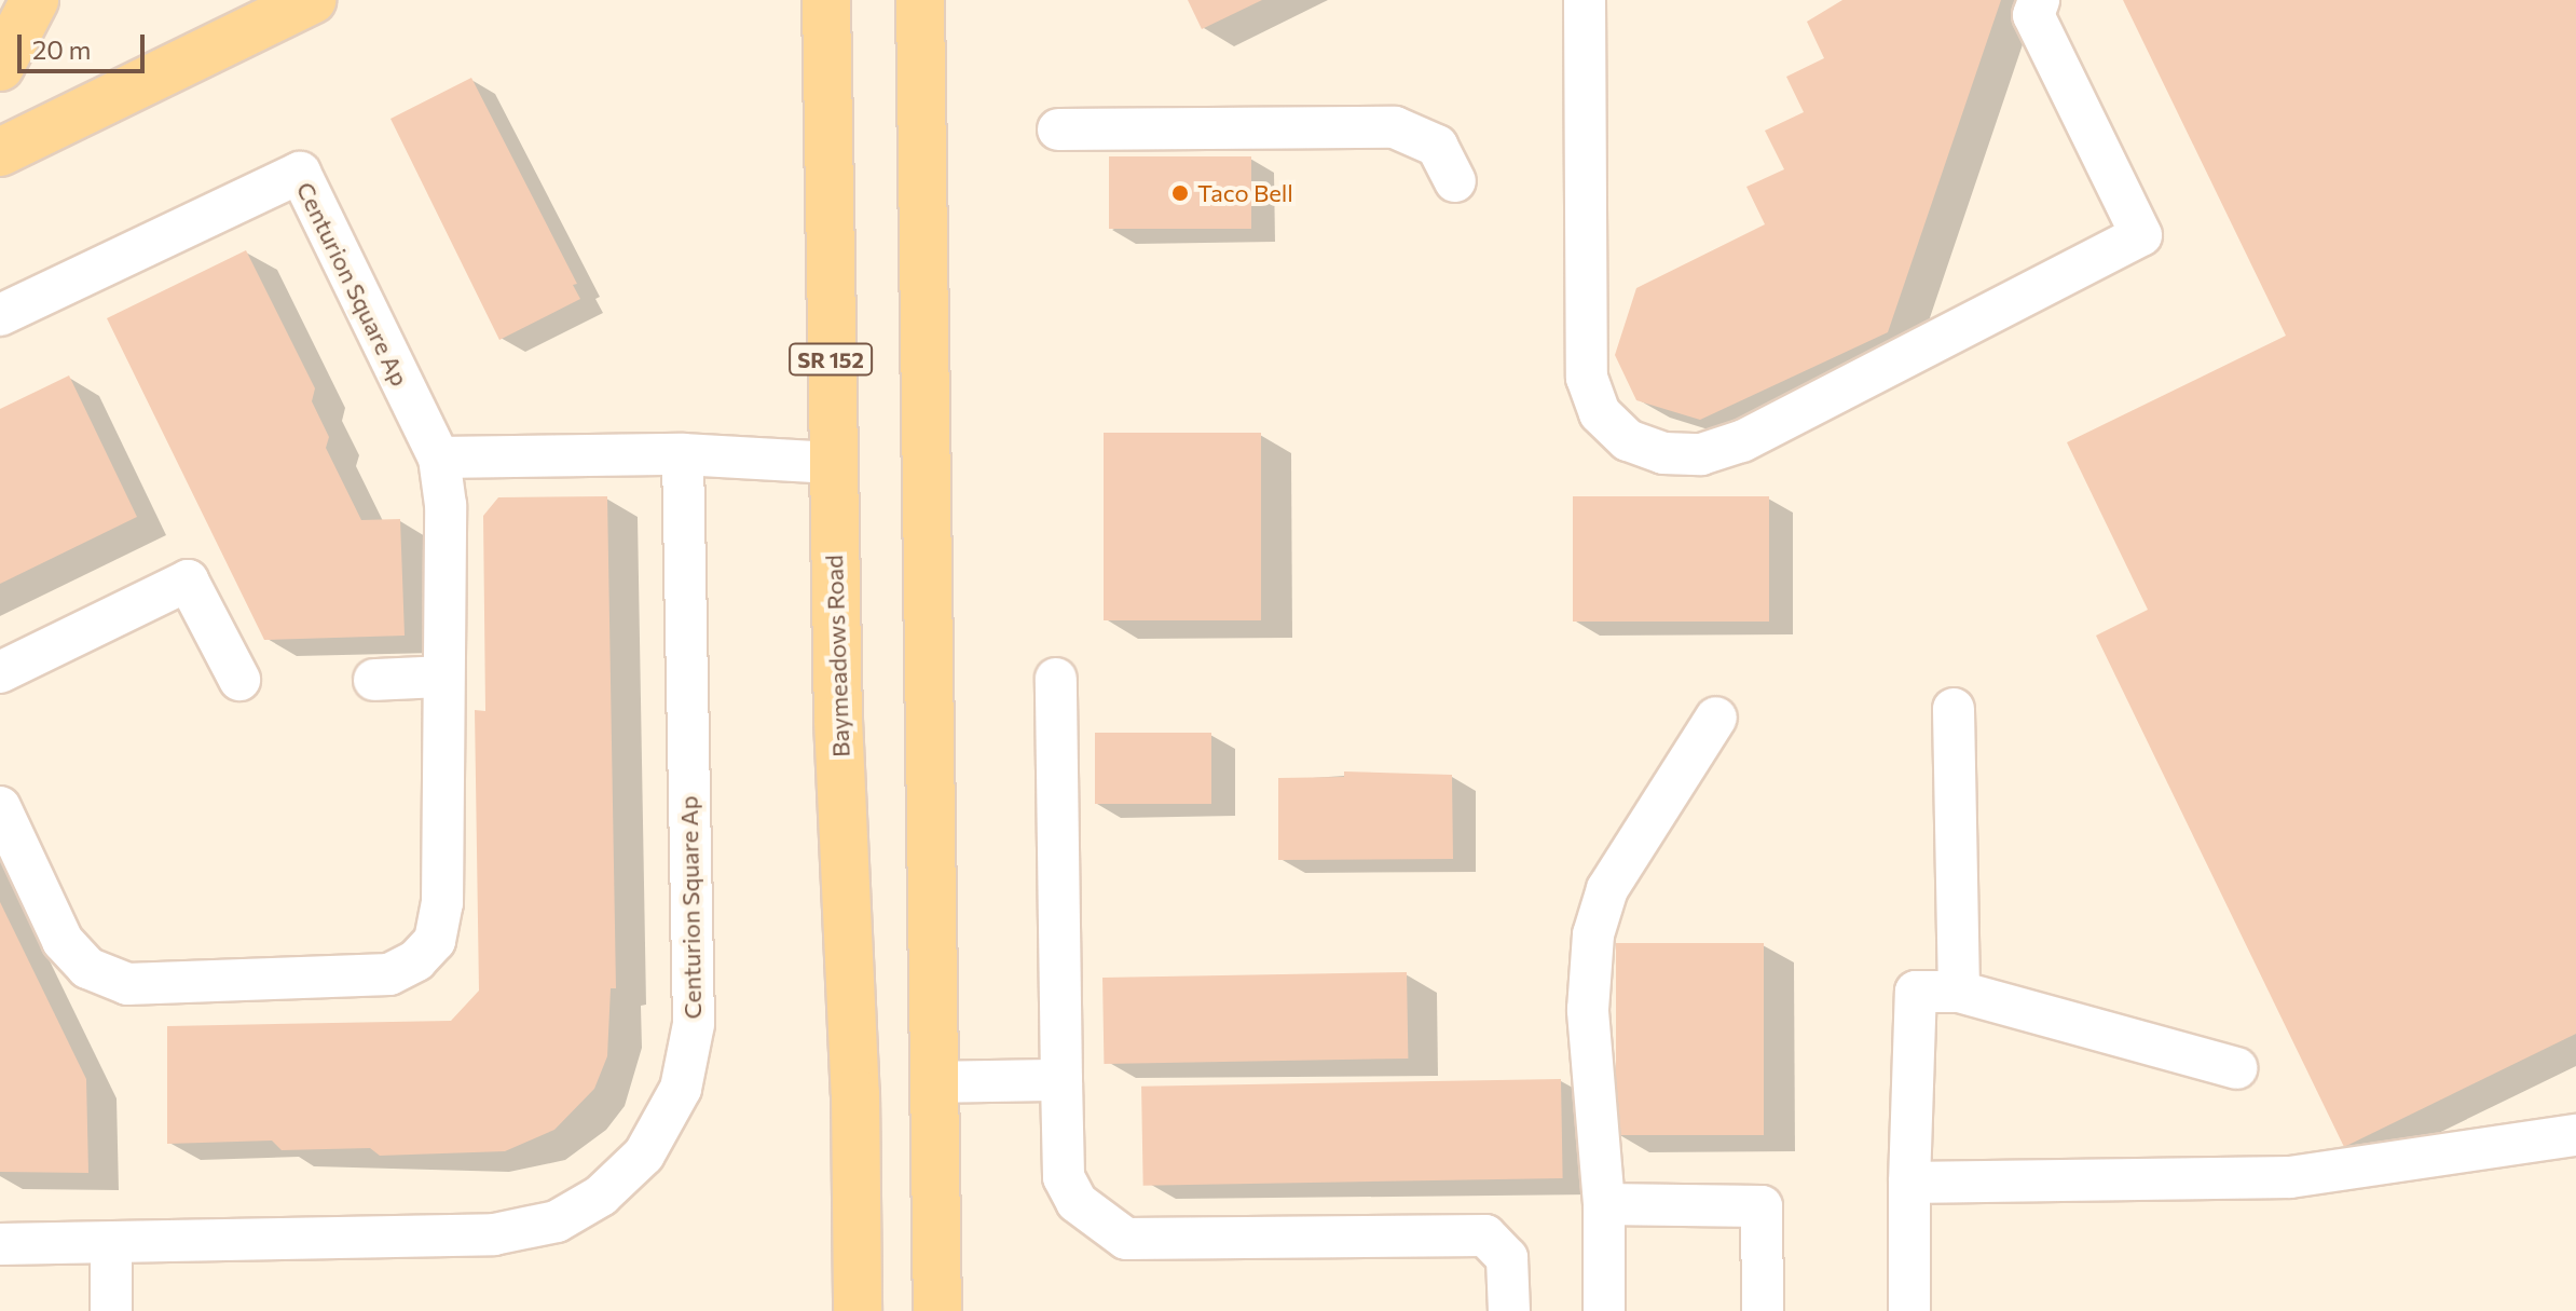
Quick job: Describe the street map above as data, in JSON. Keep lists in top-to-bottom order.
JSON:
{
  "streets": {
    "main road": ["SR 152", "Baymeadows Road"],
    "lane": ["Centurion Square Ap"]
  },
  "places": ["Taco Bell"],
  "scale_bar": "20 m"
}
